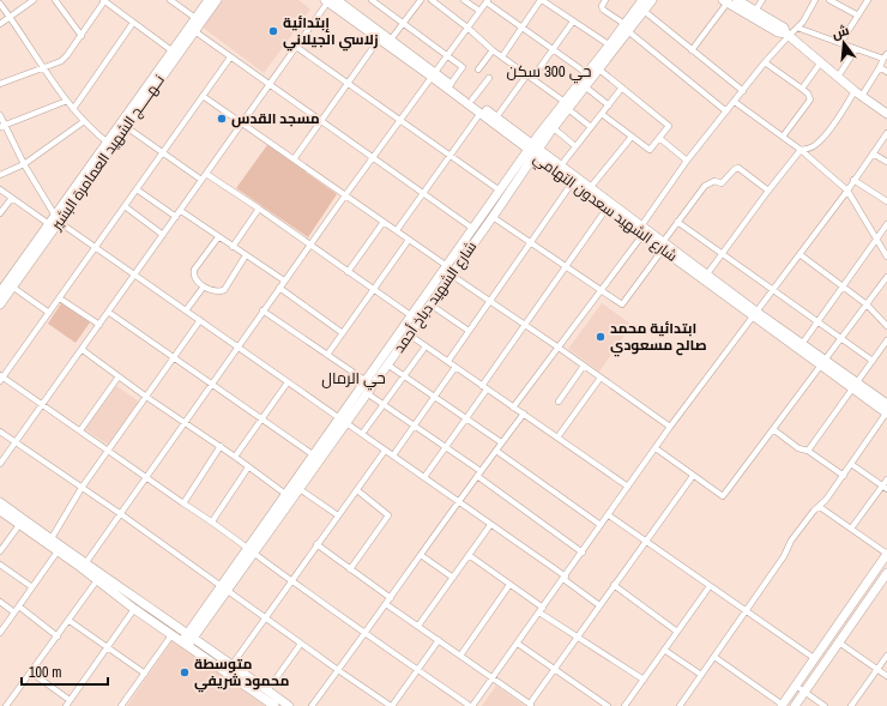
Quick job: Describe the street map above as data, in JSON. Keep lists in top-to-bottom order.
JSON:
{
  "streets": {
    "street": ["نــهـــــج الشهيد العمامرة البشير", "شارع الشهيد سعدون التهامي", "شارع الشهيد دباخ أحمد"]
  },
  "crossings": [
    ["شارع الشهيد سعدون التهامي", "شارع الشهيد دباخ أحمد"]
  ],
  "districts": ["حي 300 سكن", "حي الرمال"],
  "places": [
    "إبتدائية زلاسي الجيلاني",
    "مسجد القدس",
    "ابتدائية محمد صالح مسعودي",
    "متوسطة محمود شريفي"
  ],
  "scale_bar": "100 m",
  "north": "top"
}
